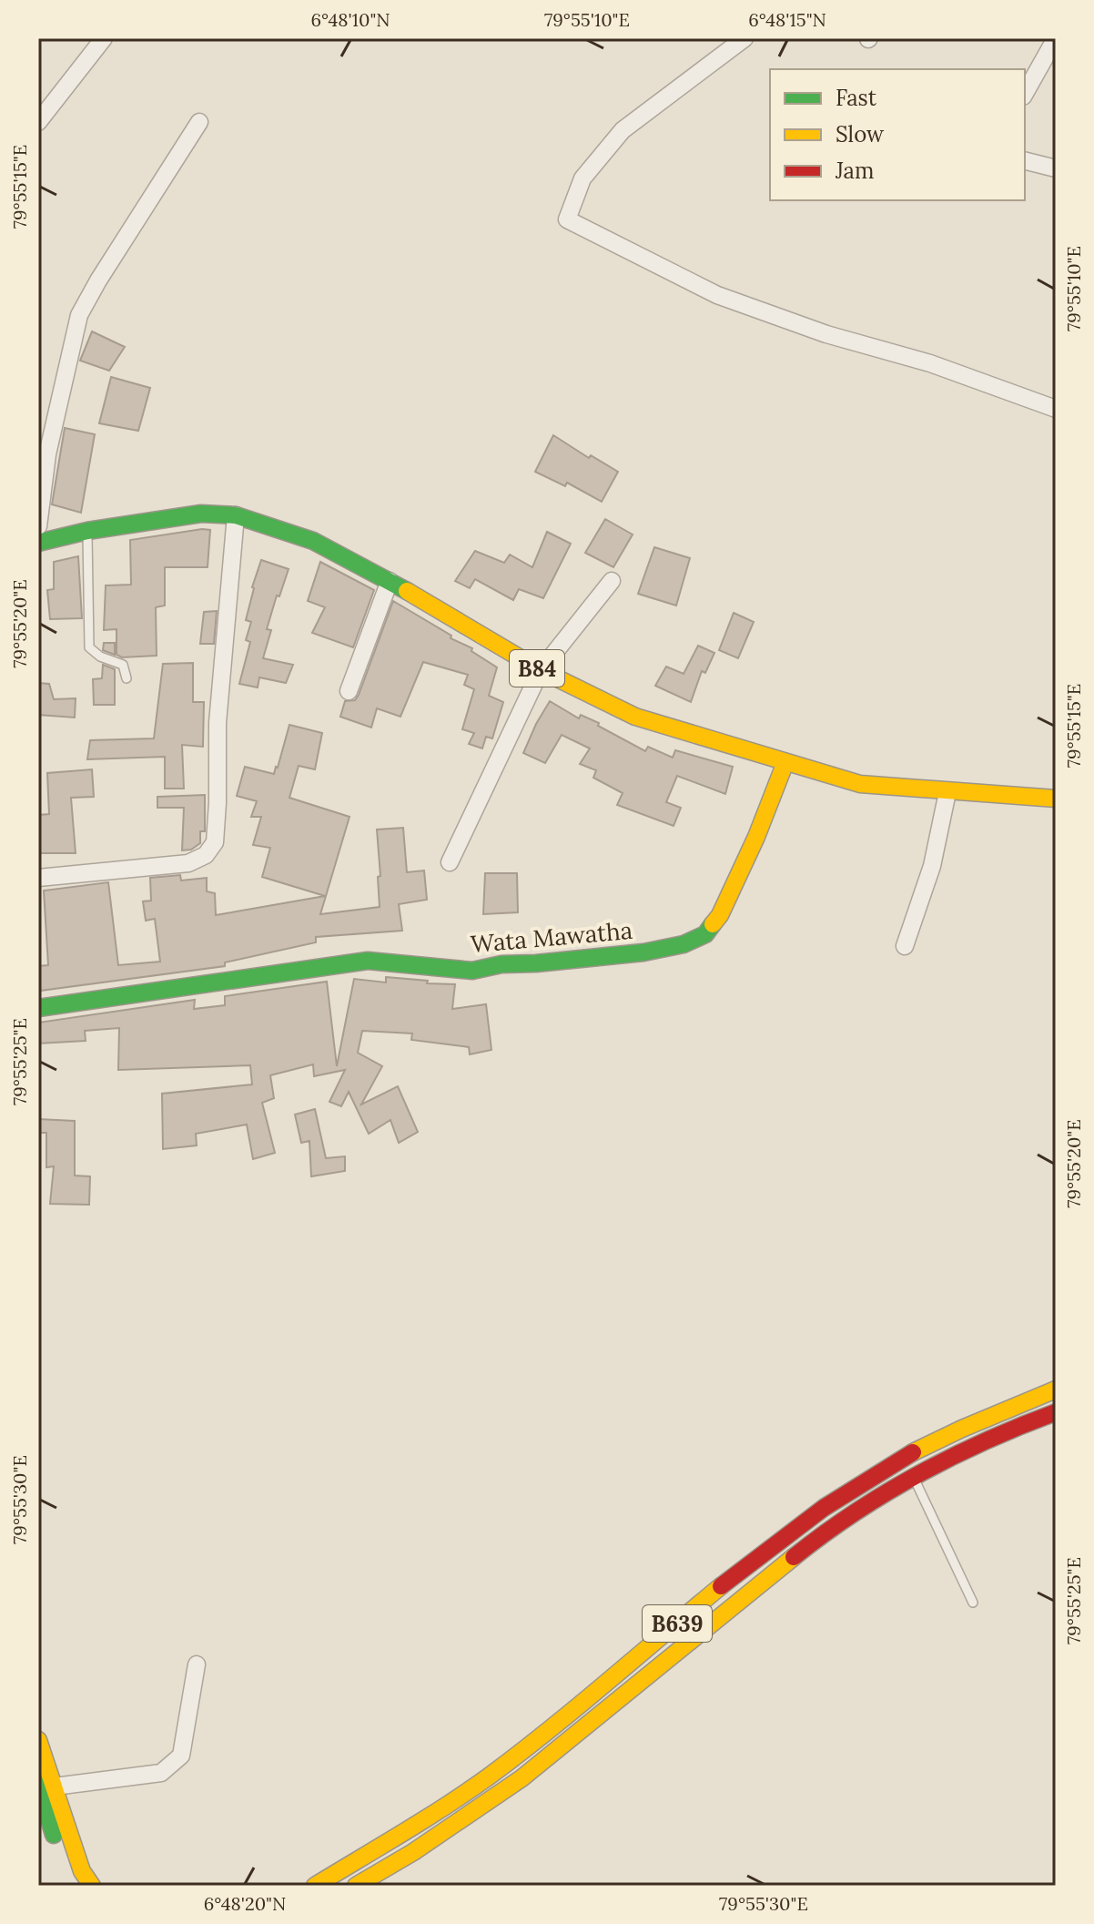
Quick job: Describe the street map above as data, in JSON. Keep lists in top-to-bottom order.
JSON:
{
  "streets": {
    "main road": ["B84", "Wata Mawatha", "B639"]
  },
  "crossings": [
    ["B84", "Wata Mawatha"]
  ],
  "legend": ["Fast", "Slow", "Jam"],
  "coordinates": [
    "6°48'10\"N",
    "79°55'10\"E",
    "6°48'15\"N",
    "79°55'15\"E",
    "79°55'20\"E",
    "79°55'25\"E",
    "79°55'30\"E",
    "6°48'20\"N"
  ]
}
